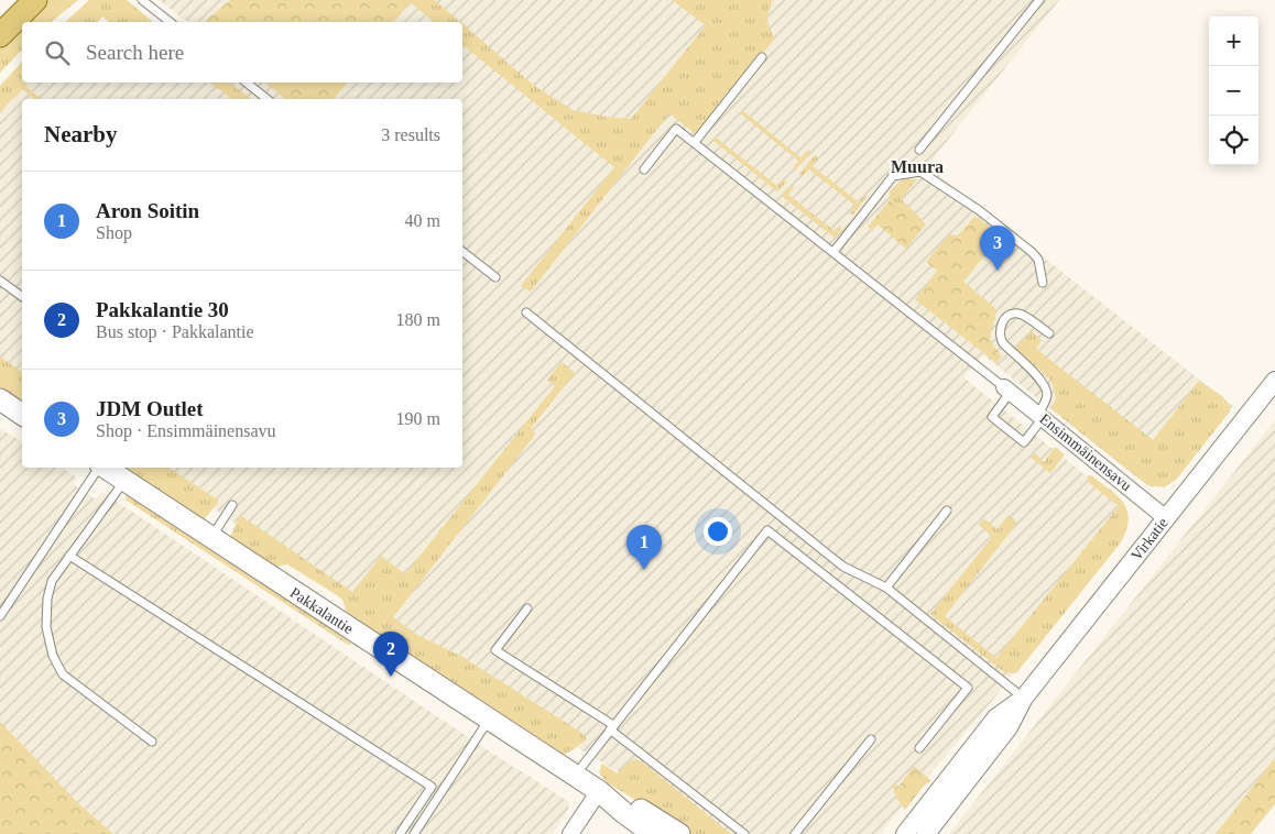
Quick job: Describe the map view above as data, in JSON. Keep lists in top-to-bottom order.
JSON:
{
  "streets": {
    "main road": ["Pakkalantie"],
    "street": ["Ensimmäinensavu", "Virkatie"]
  },
  "crossings": [
    ["Ensimmäinensavu", "Virkatie"]
  ],
  "districts": ["Muura"],
  "page": {
    "map_buttons": ["+", "−"],
    "search": "Search here",
    "heading": ["Nearby", "3 results"],
    "list": [
      {
        "mark": "1",
        "name": "Aron Soitin",
        "note": "Shop",
        "value": "40 m"
      },
      {
        "mark": "2",
        "name": "Pakkalantie 30",
        "note": "Bus stop · Pakkalantie",
        "value": "180 m"
      },
      {
        "mark": "3",
        "name": "JDM Outlet",
        "note": "Shop · Ensimmäinensavu",
        "value": "190 m"
      }
    ],
    "pins": ["3", "1", "2"]
  }
}
